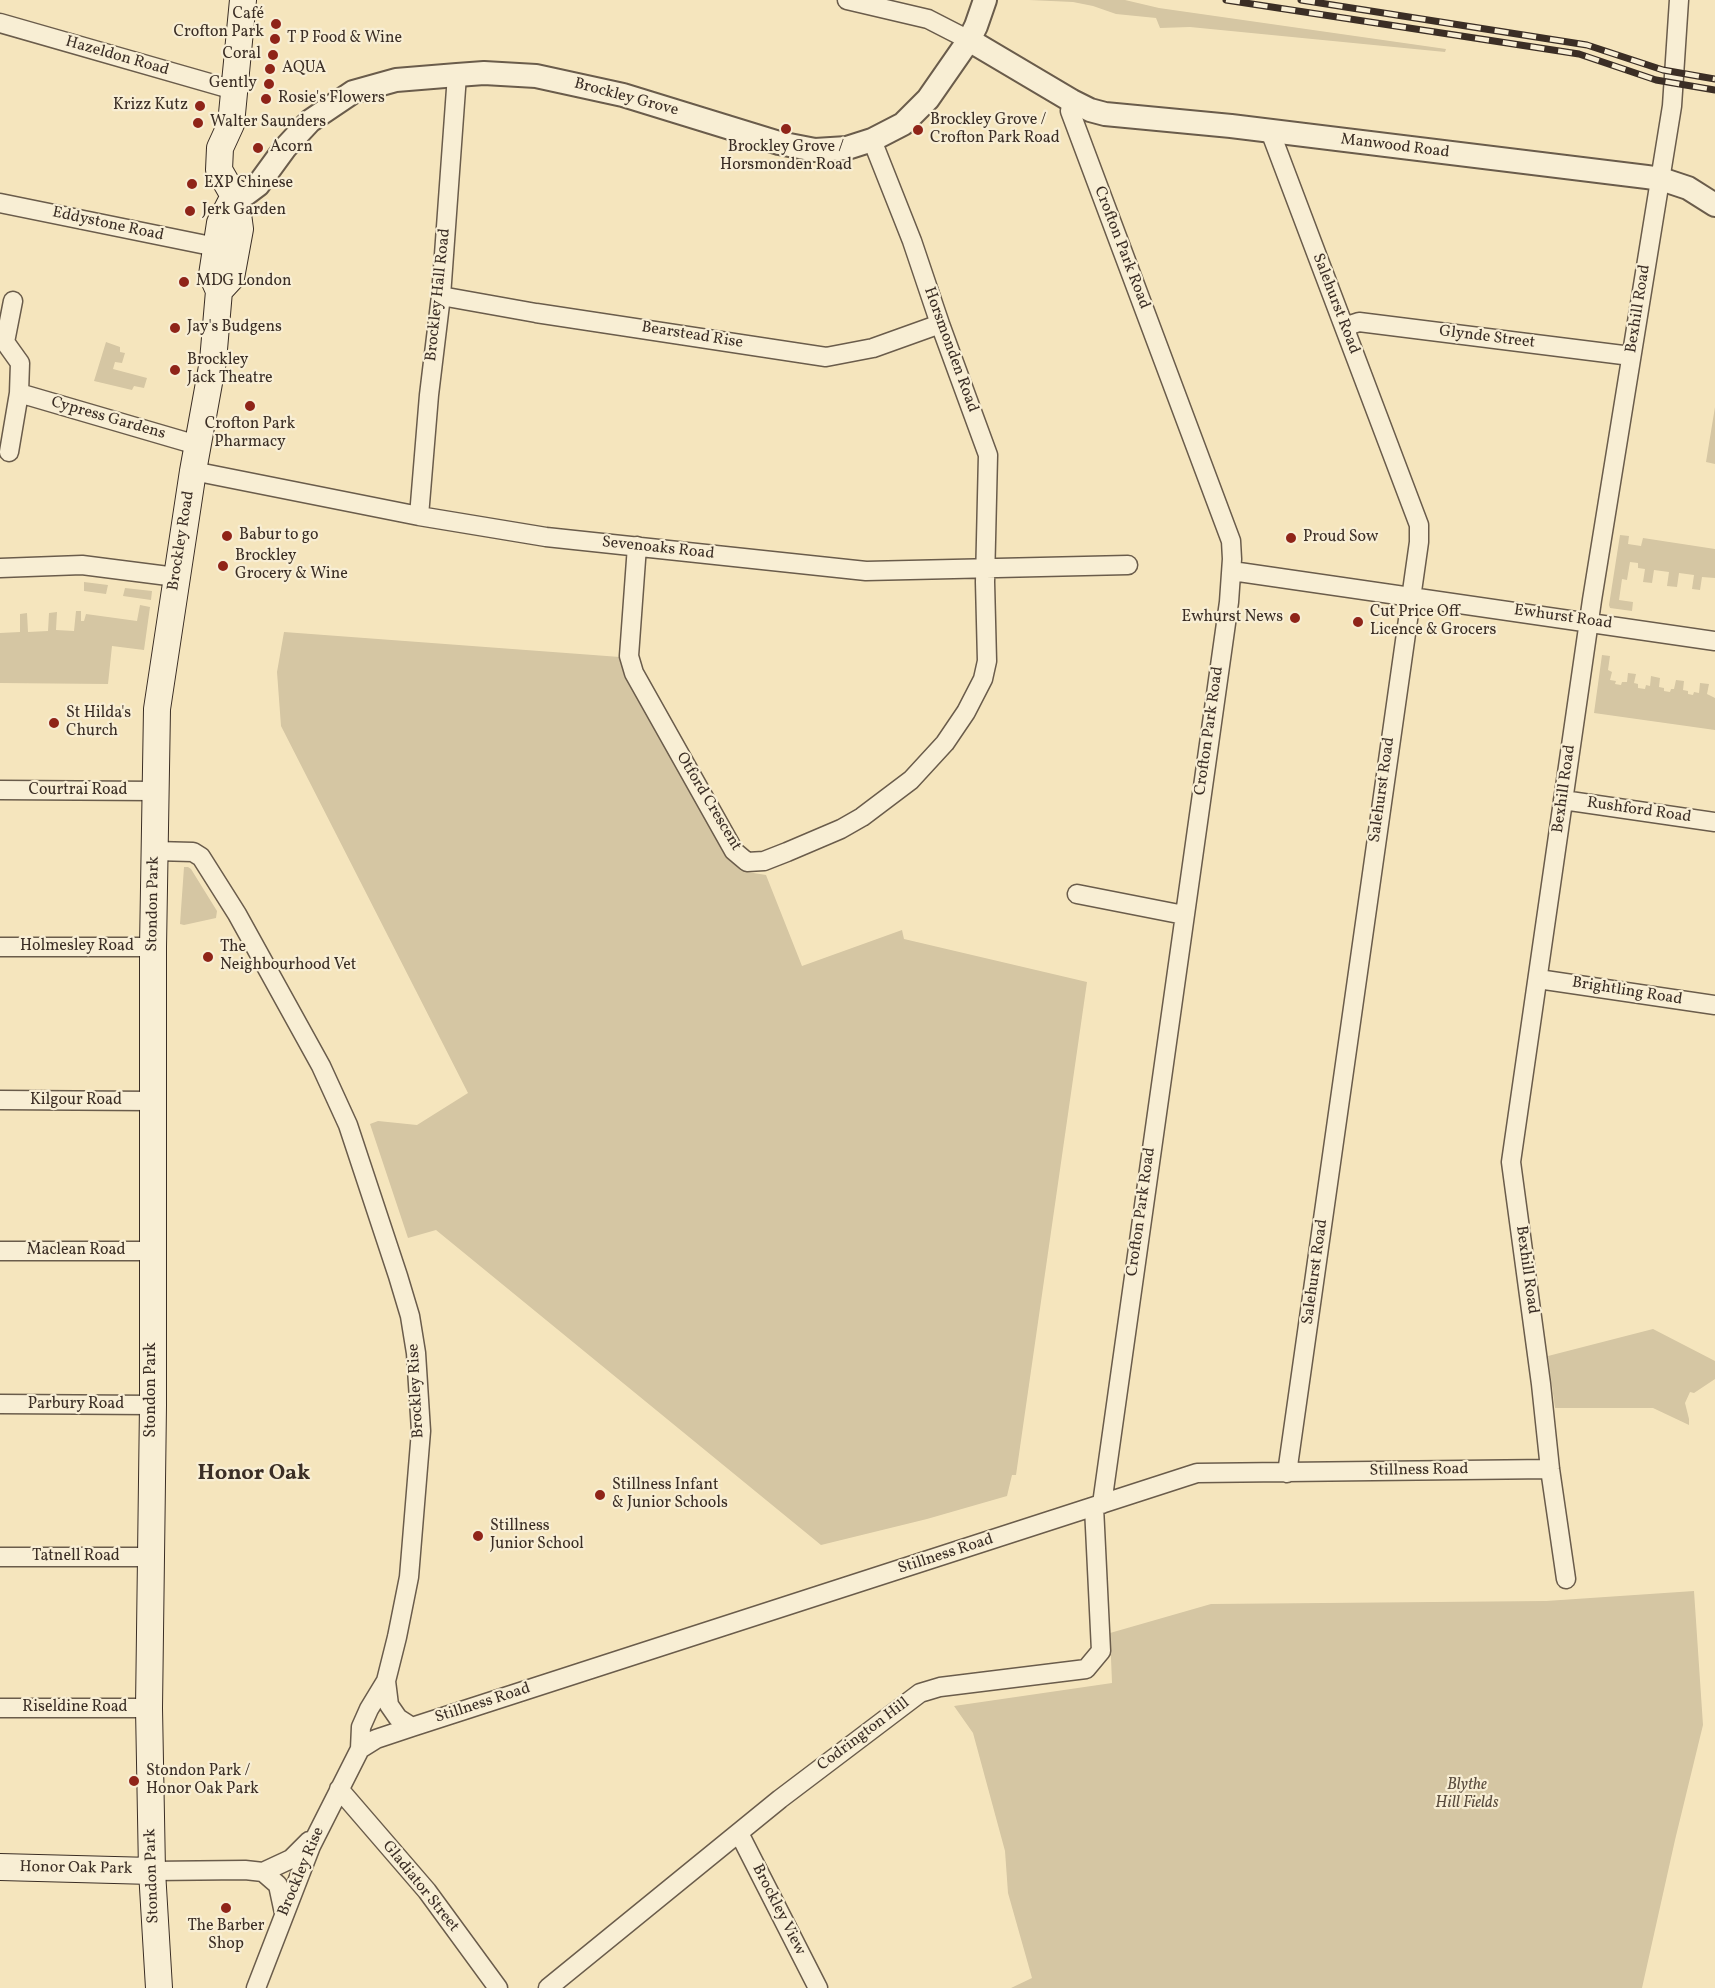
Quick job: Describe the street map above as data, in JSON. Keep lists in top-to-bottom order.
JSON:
{
  "streets": {
    "main road": ["Brockley Road", "Stondon Park", "Honor Oak Park"],
    "street": [
      "Hazeldon Road",
      "Brockley Grove",
      "Manwood Road",
      "Eddystone Road",
      "Crofton Park Road",
      "Brockley Hall Road",
      "Salehurst Road",
      "Bexhill Road",
      "Bearstead Rise",
      "Glynde Street",
      "Horsmonden Road",
      "Cypress Gardens",
      "Sevenoaks Road",
      "Ewhurst Road",
      "Courtrai Road",
      "Otford Crescent",
      "Rushford Road",
      "Holmesley Road",
      "Brightling Road",
      "Kilgour Road",
      "Maclean Road",
      "Brockley Rise",
      "Parbury Road",
      "Stillness Road",
      "Tatnell Road",
      "Riseldine Road",
      "Codrington Hill",
      "Gladiator Street",
      "Brockley View"
    ]
  },
  "crossings": [
    ["Hazeldon Road", "Brockley Road"],
    ["Brockley Grove", "Brockley Hall Road"],
    ["Brockley Grove", "Horsmonden Road"],
    ["Brockley Grove", "Brockley Road"],
    ["Manwood Road", "Crofton Park Road"],
    ["Manwood Road", "Salehurst Road"],
    ["Manwood Road", "Bexhill Road"],
    ["Eddystone Road", "Brockley Road"],
    ["Crofton Park Road", "Ewhurst Road"],
    ["Crofton Park Road", "Stillness Road"],
    ["Crofton Park Road", "Codrington Hill"],
    ["Brockley Hall Road", "Bearstead Rise"],
    ["Brockley Hall Road", "Sevenoaks Road"],
    ["Salehurst Road", "Glynde Street"],
    ["Salehurst Road", "Ewhurst Road"],
    ["Salehurst Road", "Stillness Road"],
    ["Bexhill Road", "Glynde Street"],
    ["Bexhill Road", "Ewhurst Road"],
    ["Bexhill Road", "Rushford Road"],
    ["Bexhill Road", "Brightling Road"],
    ["Bexhill Road", "Stillness Road"],
    ["Bearstead Rise", "Horsmonden Road"],
    ["Horsmonden Road", "Sevenoaks Road"],
    ["Horsmonden Road", "Otford Crescent"],
    ["Cypress Gardens", "Brockley Road"],
    ["Brockley Road", "Sevenoaks Road"],
    ["Brockley Road", "Courtrai Road"],
    ["Brockley Road", "Stondon Park"],
    ["Sevenoaks Road", "Otford Crescent"],
    ["Courtrai Road", "Stondon Park"],
    ["Stondon Park", "Holmesley Road"],
    ["Stondon Park", "Kilgour Road"],
    ["Stondon Park", "Maclean Road"],
    ["Stondon Park", "Brockley Rise"],
    ["Stondon Park", "Parbury Road"],
    ["Stondon Park", "Tatnell Road"],
    ["Stondon Park", "Riseldine Road"],
    ["Stondon Park", "Honor Oak Park"],
    ["Brockley Rise", "Stillness Road"],
    ["Brockley Rise", "Gladiator Street"],
    ["Stillness Road", "Codrington Hill"],
    ["Codrington Hill", "Brockley View"]
  ],
  "districts": ["Honor Oak"],
  "parks": ["Blythe Hill Fields"],
  "places": [
    "Café Crofton Park",
    "T P Food & Wine",
    "Coral",
    "AQUA",
    "Gently",
    "Rosie's Flowers",
    "Krizz Kutz",
    "Walter Saunders",
    "Brockley Grove / Horsmonden Road",
    "Brockley Grove / Crofton Park Road",
    "Acorn",
    "EXP Chinese",
    "Jerk Garden",
    "MDG London",
    "Jay's Budgens",
    "Brockley Jack Theatre",
    "Crofton Park Pharmacy",
    "Babur to go",
    "Proud Sow",
    "Brockley Grocery & Wine",
    "Ewhurst News",
    "Cut Price Off Licence & Grocers",
    "St Hilda's Church",
    "The Neighbourhood Vet",
    "Stillness Infant & Junior Schools",
    "Stillness Junior School",
    "Stondon Park / Honor Oak Park",
    "The Barber Shop"
  ]
}
